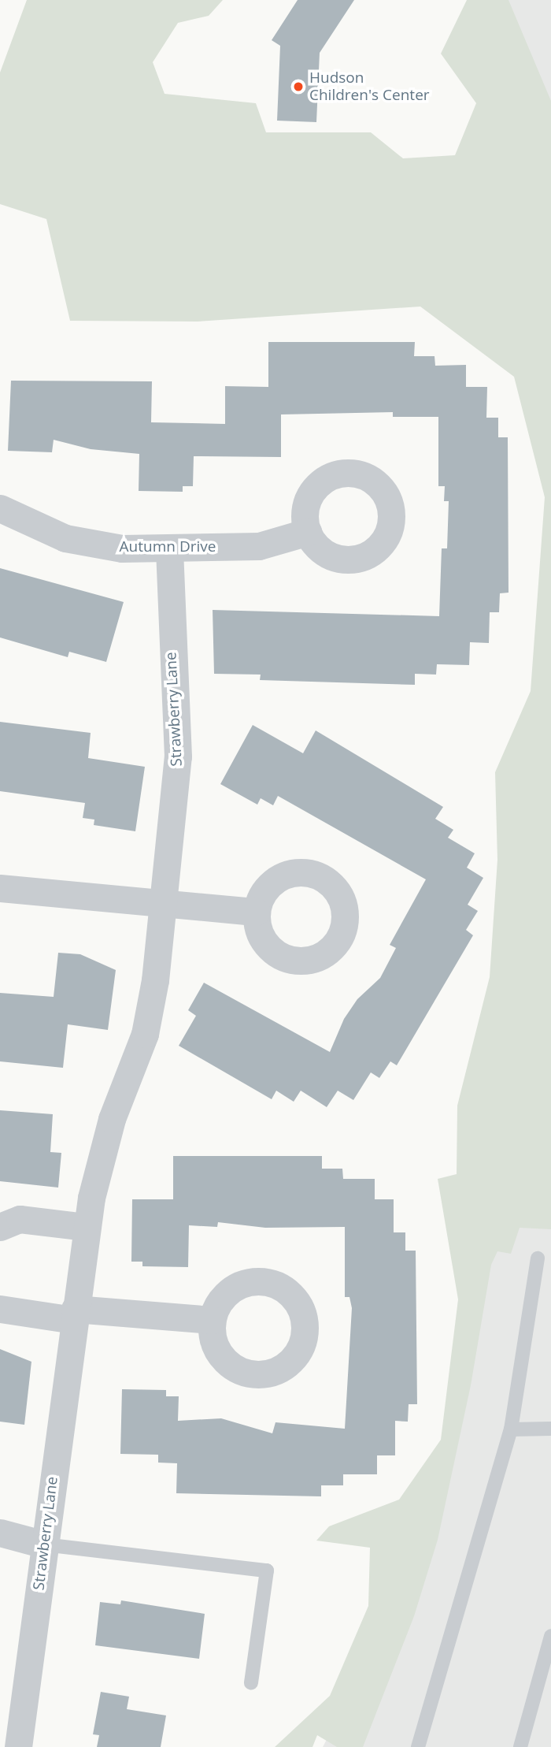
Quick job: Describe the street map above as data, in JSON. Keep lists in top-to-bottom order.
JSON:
{
  "streets": {
    "street": ["Autumn Drive", "Strawberry Lane"]
  },
  "crossings": [
    ["Autumn Drive", "Strawberry Lane"]
  ],
  "places": ["Hudson Children's Center"]
}
